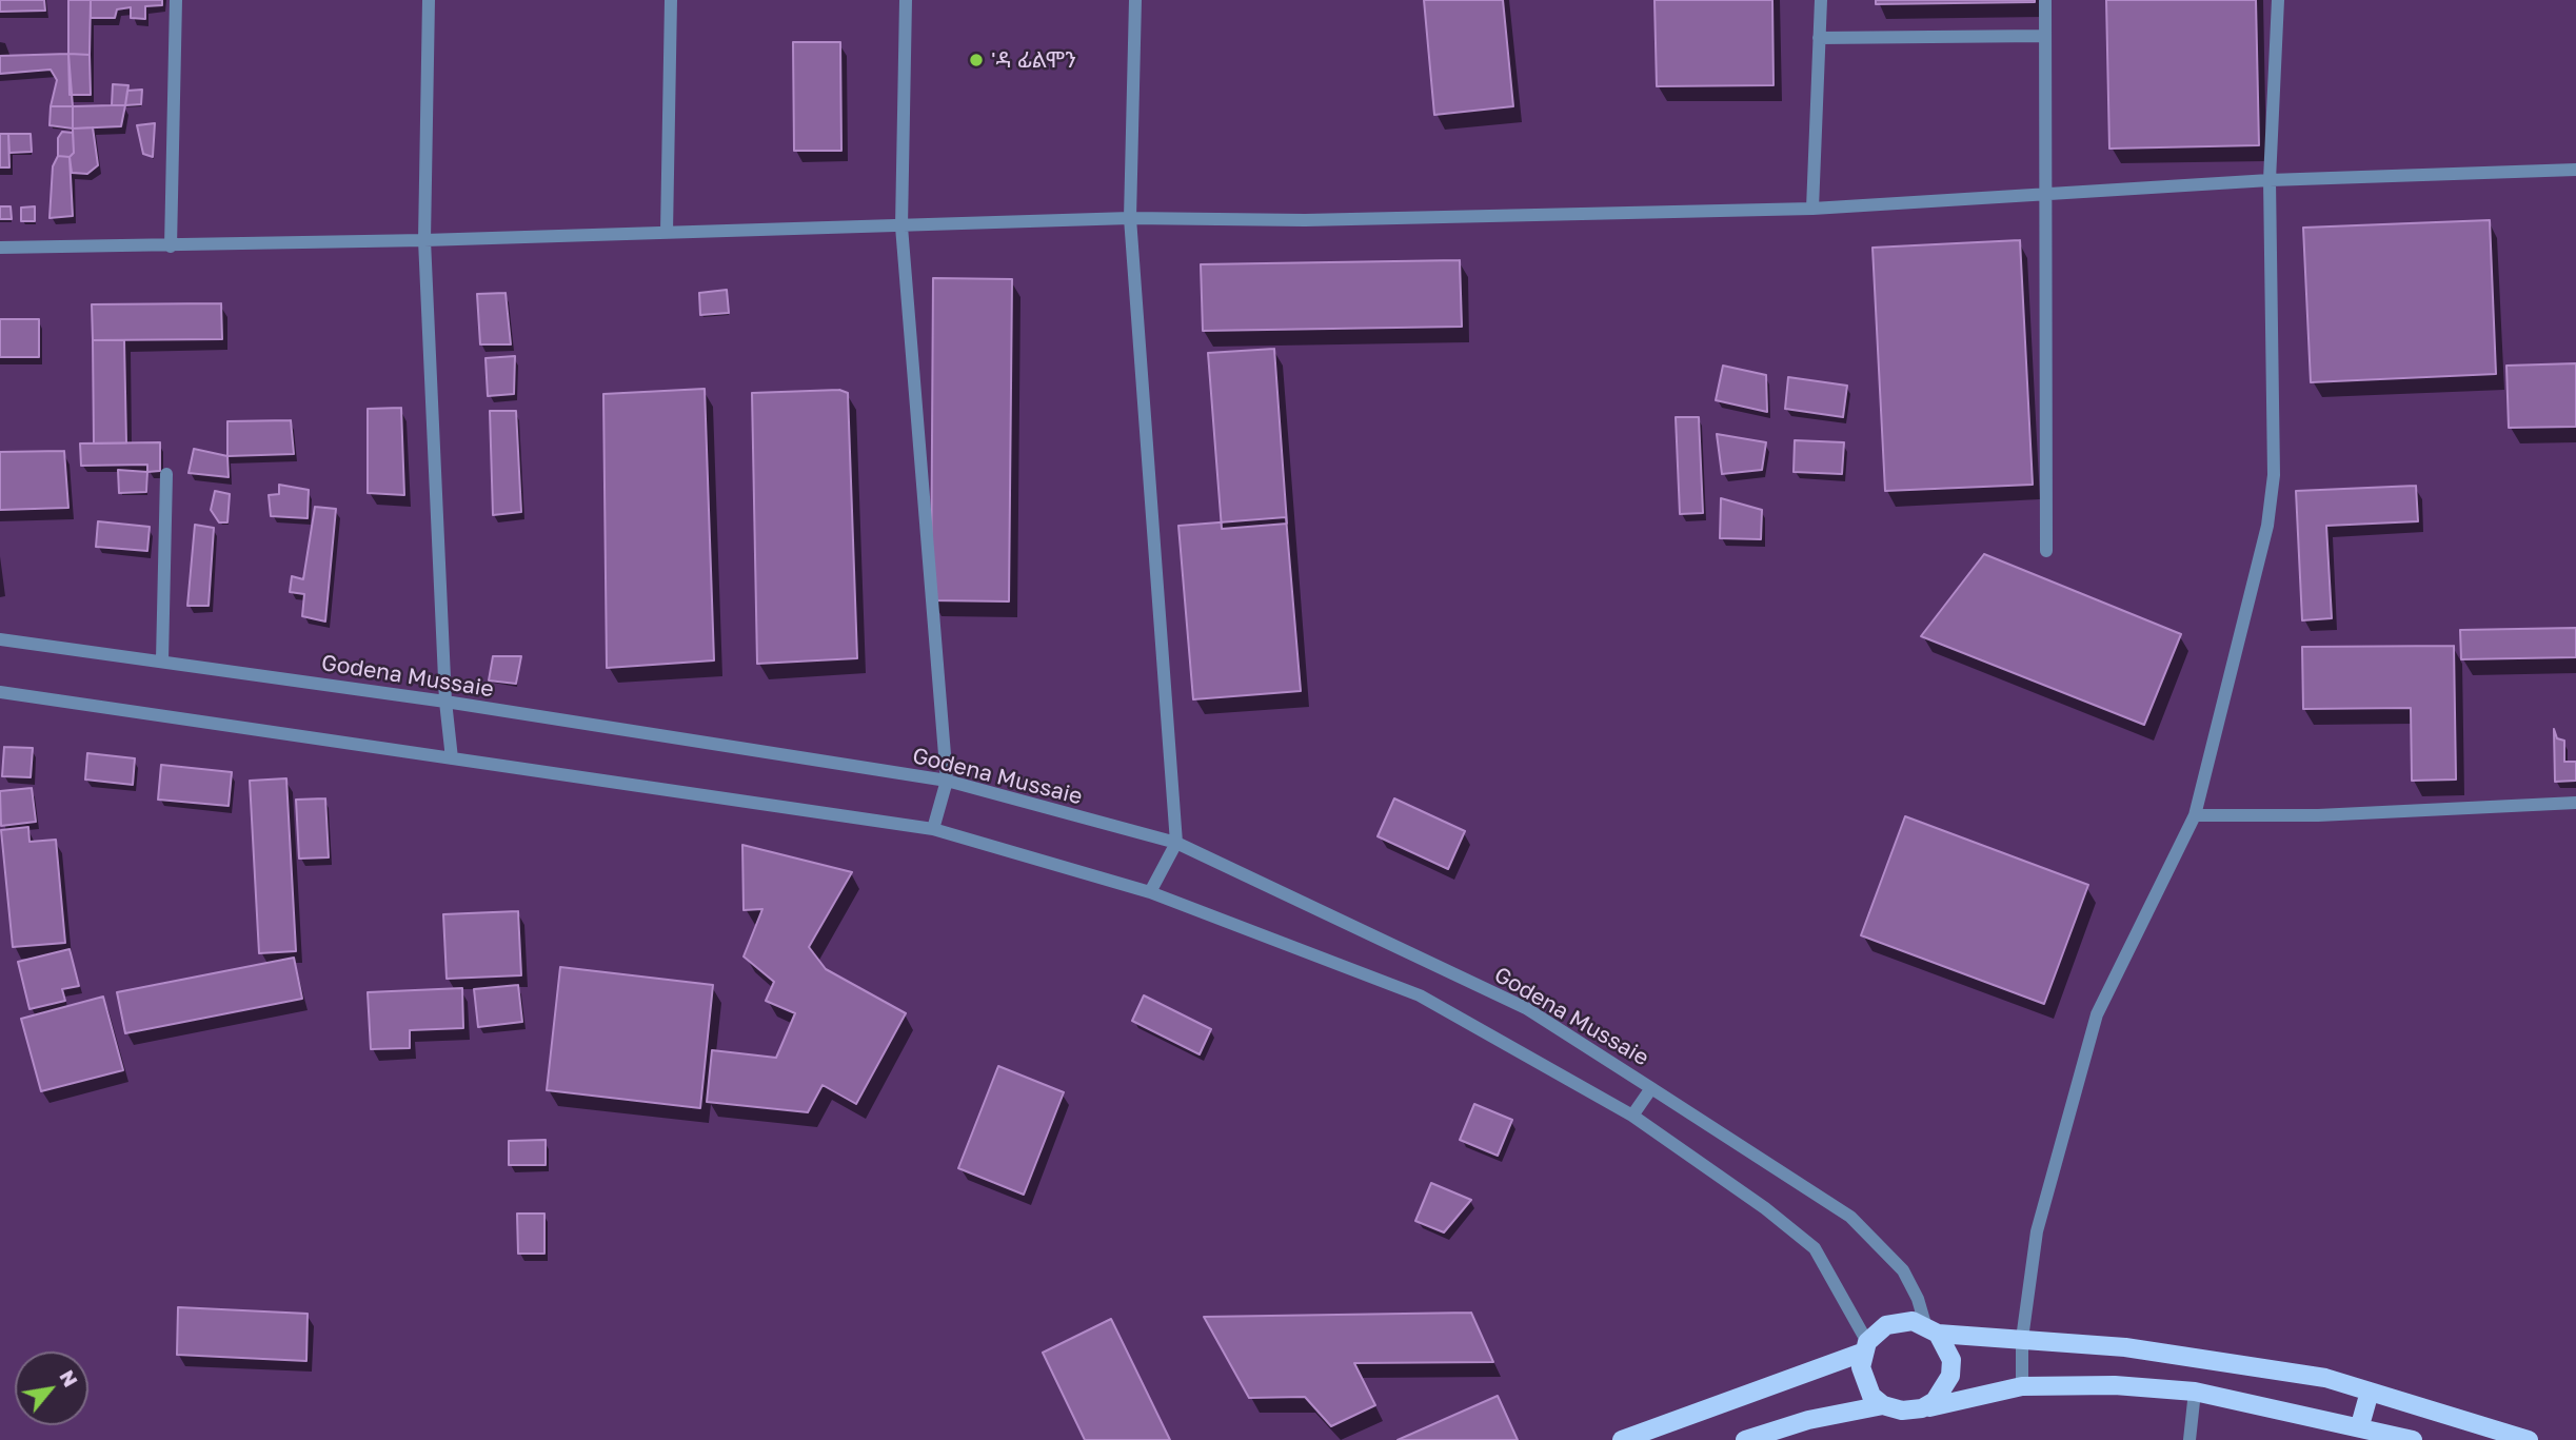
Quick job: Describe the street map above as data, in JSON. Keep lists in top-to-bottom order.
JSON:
{
  "streets": {
    "street": ["Godena Mussaie"]
  },
  "places": ["'ዳ ፊልሞን"],
  "north": "top right"
}
